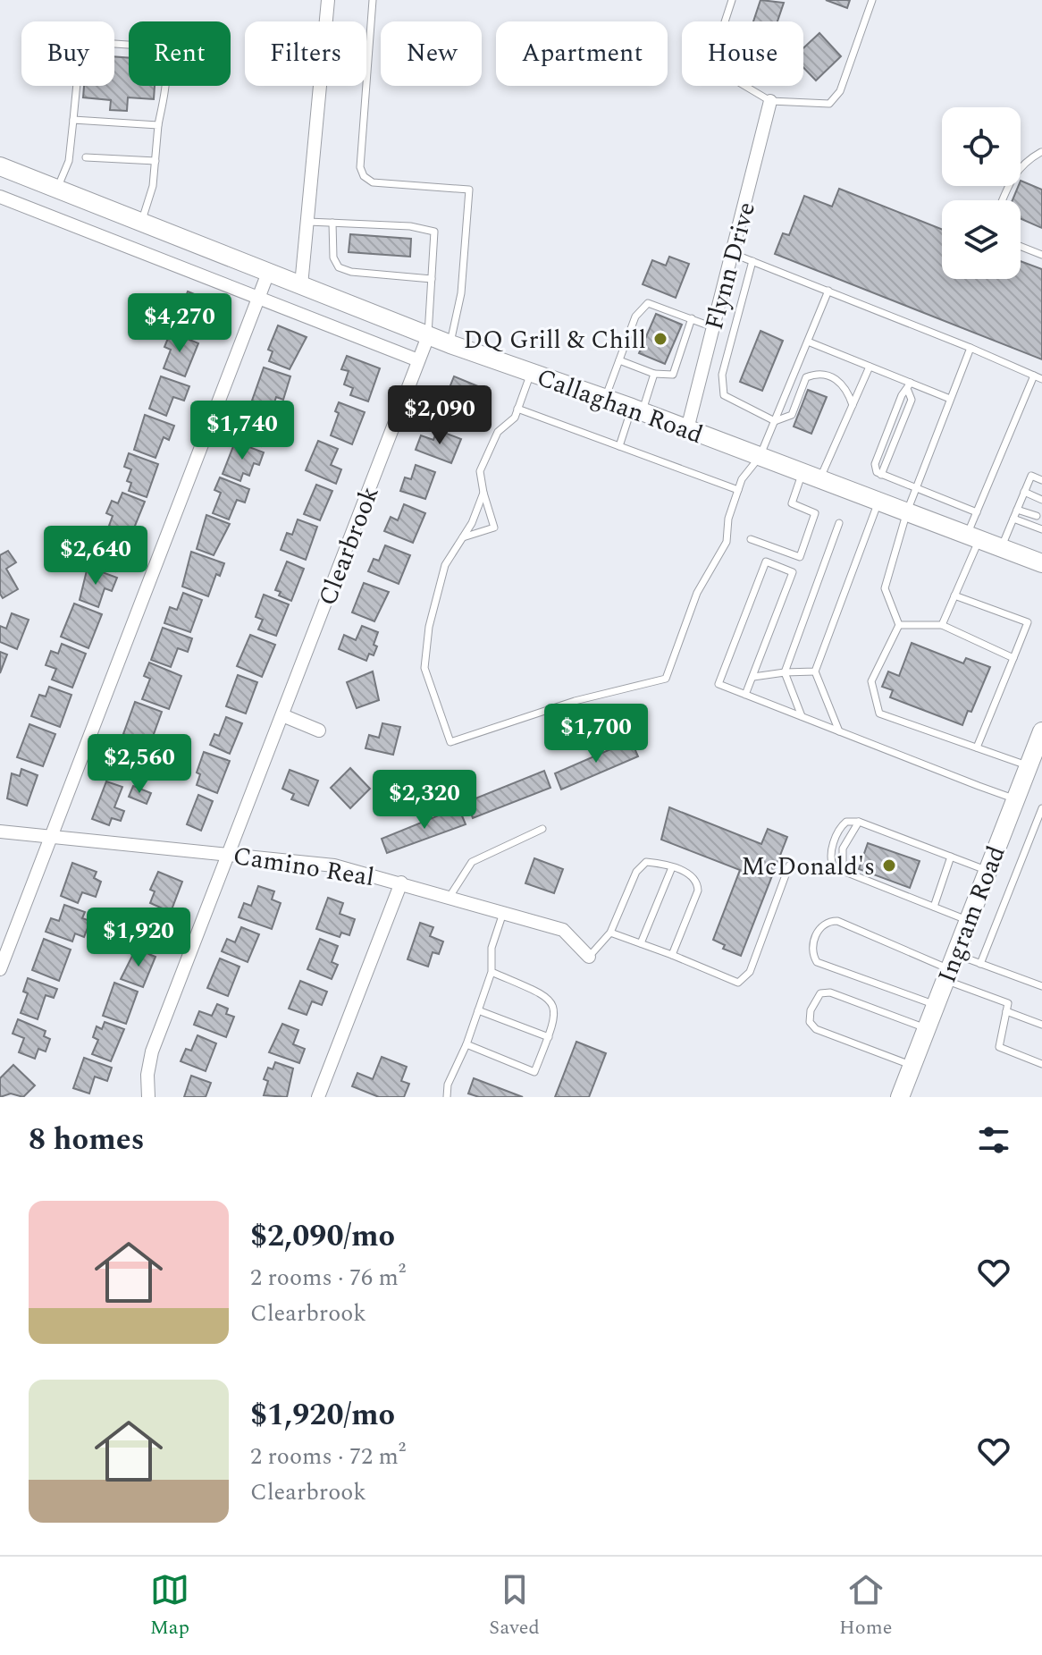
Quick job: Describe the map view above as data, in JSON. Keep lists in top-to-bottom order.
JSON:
{
  "streets": {
    "main road": ["Callaghan Road", "Ingram Road"],
    "street": ["Flynn Drive", "Clearbrook", "Camino Real"]
  },
  "crossings": [
    ["Flynn Drive", "Callaghan Road"],
    ["Callaghan Road", "Clearbrook"],
    ["Clearbrook", "Camino Real"]
  ],
  "places": ["DQ Grill & Chill", "McDonald's"],
  "page": {
    "chip": [
      "Buy",
      "Rent",
      "Filters",
      "New",
      "Apartment",
      "House"
    ],
    "price": [
      "$4,270",
      "$2,090",
      "$1,740",
      "$2,640",
      "$1,700",
      "$2,560",
      "$2,320",
      "$1,920"
    ],
    "heading": "8 homes",
    "list": [
      {
        "name": "$2,090/mo",
        "note": "2 rooms · 76 m² · Clearbrook"
      },
      {
        "name": "$1,920/mo",
        "note": "2 rooms · 72 m² · Clearbrook"
      }
    ],
    "tabs": ["Map", "Saved", "Home"]
  }
}
